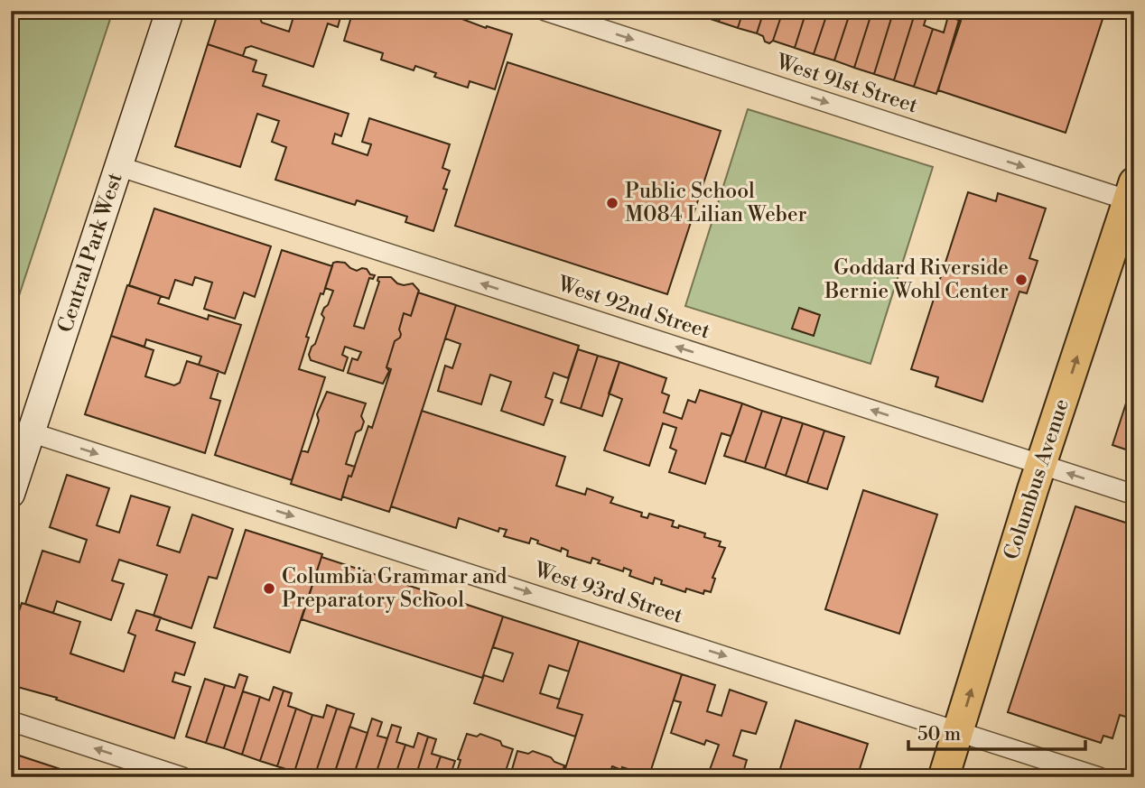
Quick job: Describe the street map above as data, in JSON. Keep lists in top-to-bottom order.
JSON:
{
  "streets": {
    "main road": ["Central Park West", "Columbus Avenue"],
    "street": ["West 91st Street", "West 92nd Street", "West 93rd Street"]
  },
  "crossings": [
    ["West 91st Street", "Columbus Avenue"],
    ["Central Park West", "West 92nd Street"],
    ["Central Park West", "West 93rd Street"],
    ["West 92nd Street", "Columbus Avenue"],
    ["Columbus Avenue", "West 93rd Street"]
  ],
  "one_way": [
    "West 91st Street",
    "West 92nd Street",
    "Columbus Avenue",
    "West 93rd Street"
  ],
  "places": ["Public School M084 Lilian Weber", "Goddard Riverside Bernie Wohl Center", "Columbia Grammar and Preparatory School"],
  "scale_bar": "50 m"
}
